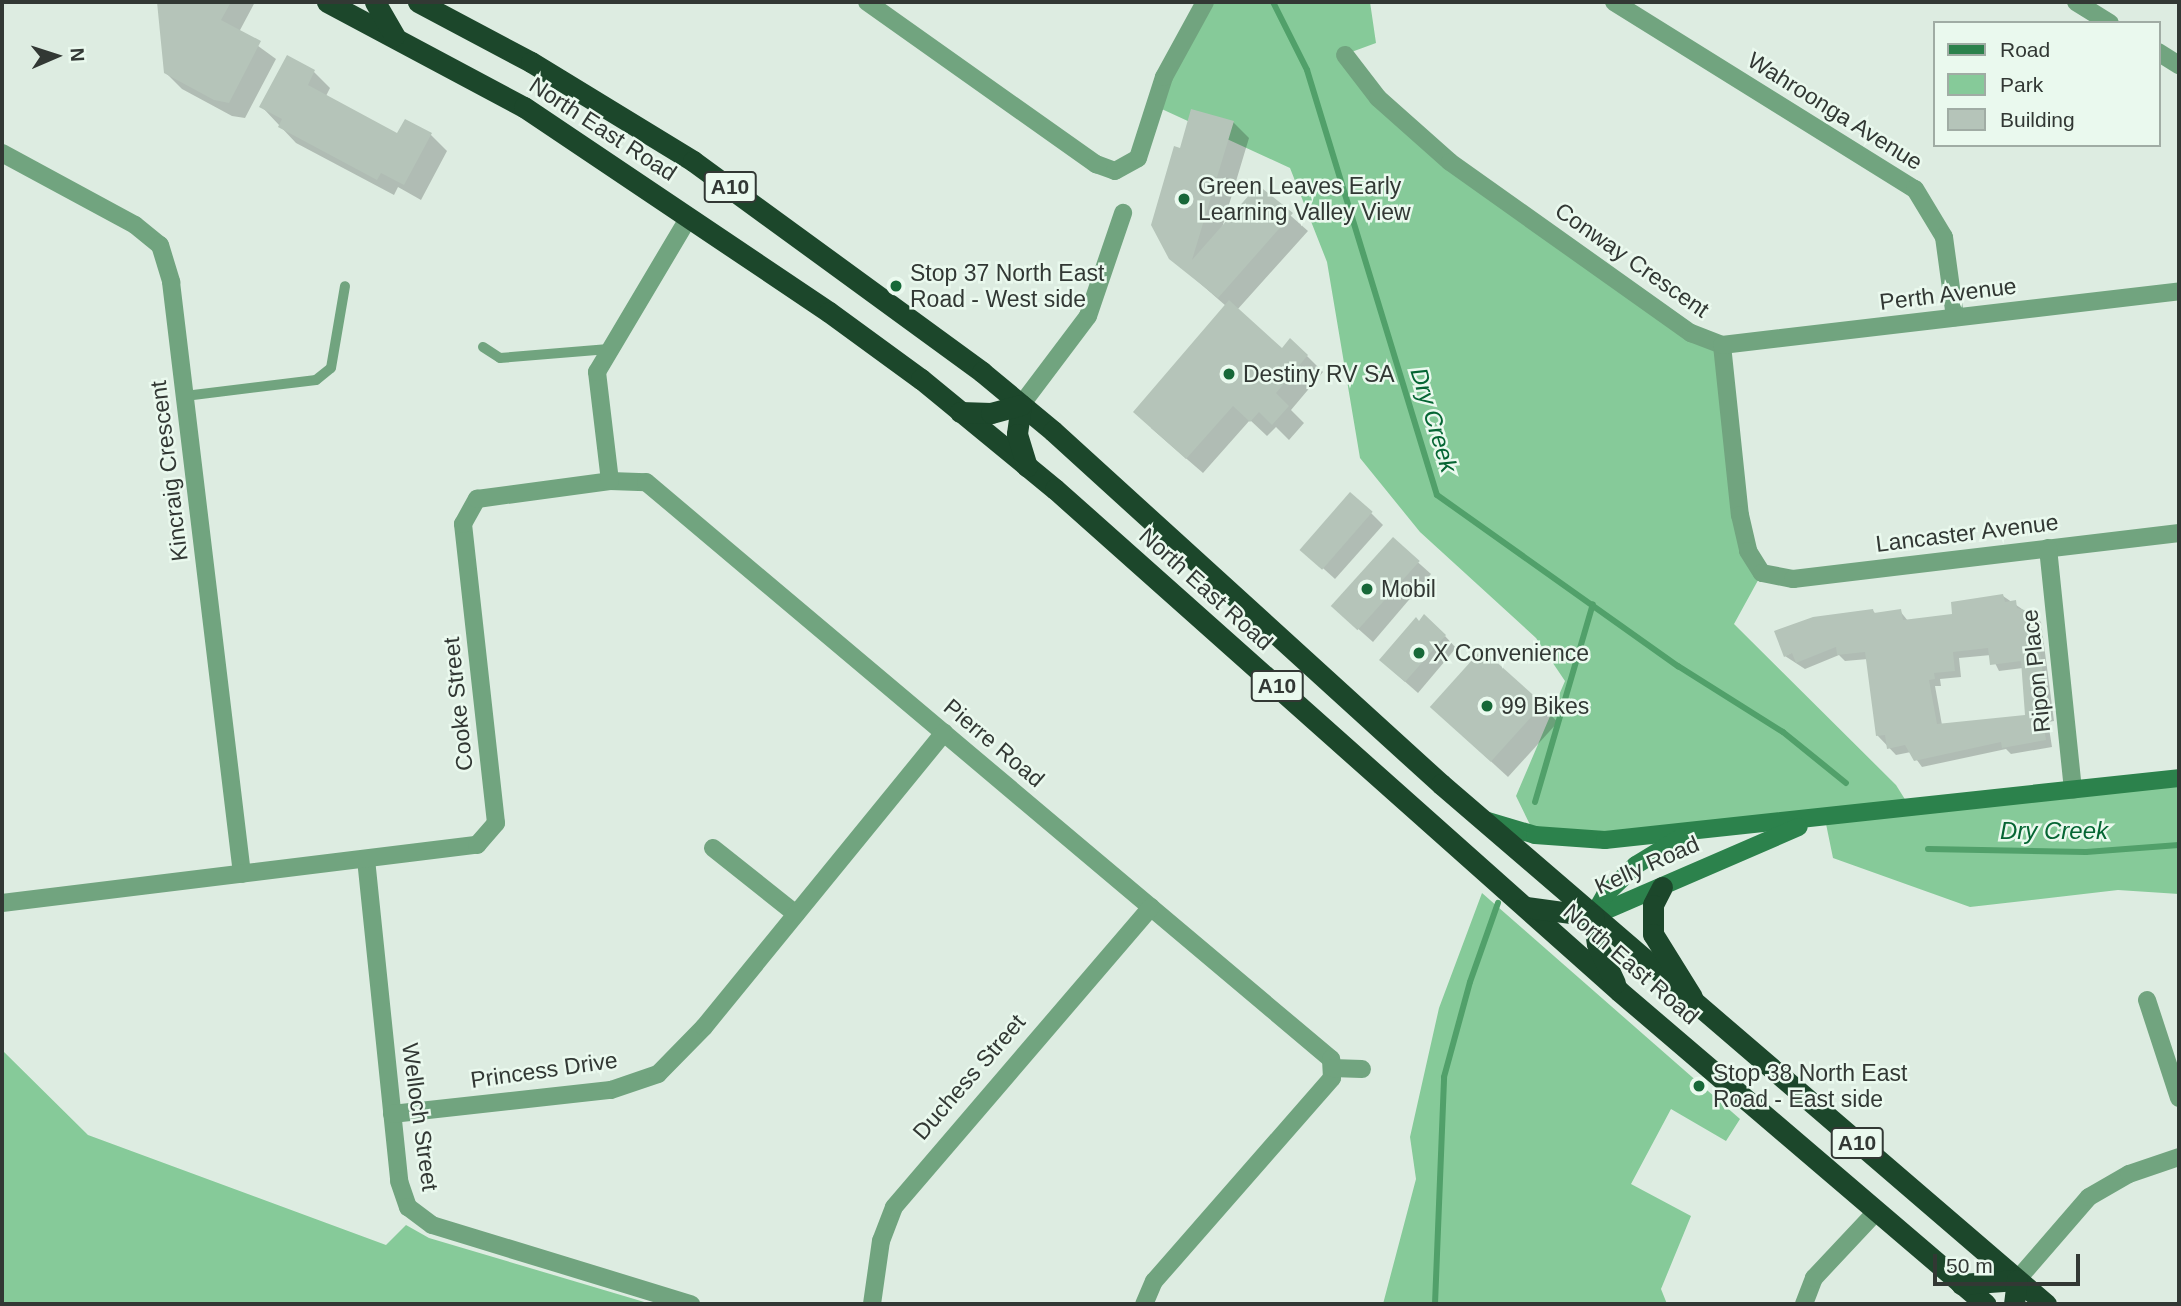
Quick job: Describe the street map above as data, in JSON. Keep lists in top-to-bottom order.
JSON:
{
  "streets": {
    "highway": ["North East Road", "A10"],
    "street": [
      "Wahroonga Avenue",
      "Conway Crescent",
      "Perth Avenue",
      "Kincraig Crescent",
      "Lancaster Avenue",
      "Ripon Place",
      "Cooke Street",
      "Pierre Road",
      "Kelly Road",
      "Princess Drive",
      "Duchess Street",
      "Welloch Street"
    ]
  },
  "crossings": [
    ["Wahroonga Avenue", "Perth Avenue"],
    ["North East Road", "Kelly Road"],
    ["Conway Crescent", "Perth Avenue"],
    ["Conway Crescent", "Lancaster Avenue"],
    ["Kincraig Crescent", "Cooke Street"],
    ["Lancaster Avenue", "Ripon Place"],
    ["Ripon Place", "Kelly Road"],
    ["Cooke Street", "Pierre Road"],
    ["Cooke Street", "Welloch Street"],
    ["Pierre Road", "Princess Drive"],
    ["Pierre Road", "Duchess Street"],
    ["Princess Drive", "Welloch Street"]
  ],
  "water": ["Dry Creek"],
  "places": [
    "Green Leaves Early Learning Valley View",
    "Stop 37 North East Road - West side",
    "Destiny RV SA",
    "Mobil",
    "X Convenience",
    "99 Bikes",
    "Stop 38 North East Road - East side"
  ],
  "legend": ["Road", "Park", "Building"],
  "scale_bar": "50 m",
  "north": "right"
}
